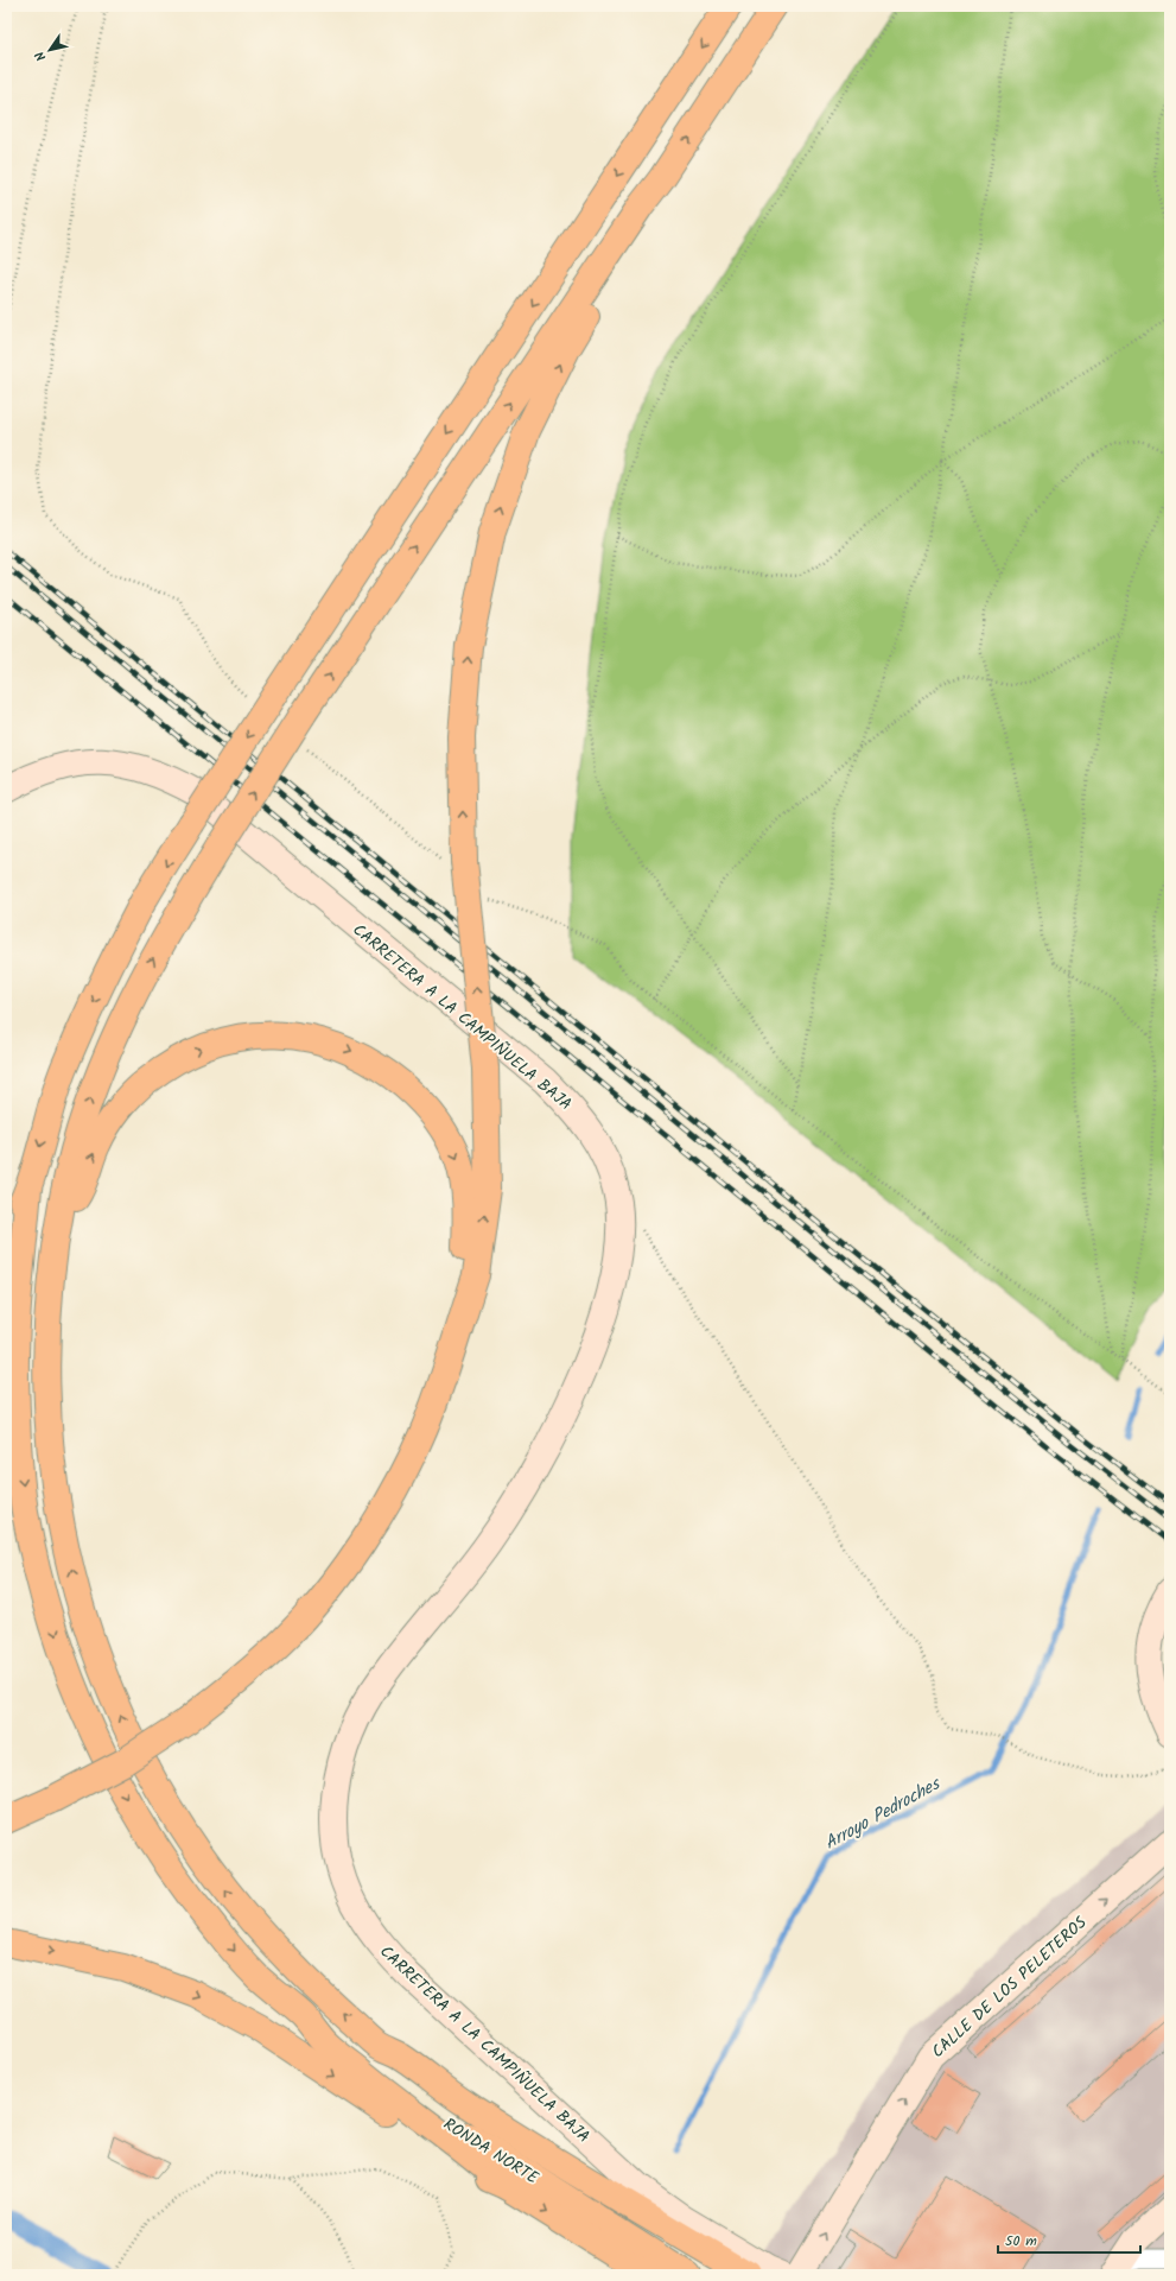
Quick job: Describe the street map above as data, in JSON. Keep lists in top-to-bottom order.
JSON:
{
  "streets": {
    "highway": ["RONDA NORTE"],
    "street": ["CARRETERA A LA CAMPIÑUELA BAJA", "CALLE DE LOS PELETEROS"]
  },
  "one_way": ["CALLE DE LOS PELETEROS"],
  "water": ["Arroyo Pedroches"],
  "scale_bar": "50 m",
  "north": "bottom left"
}
